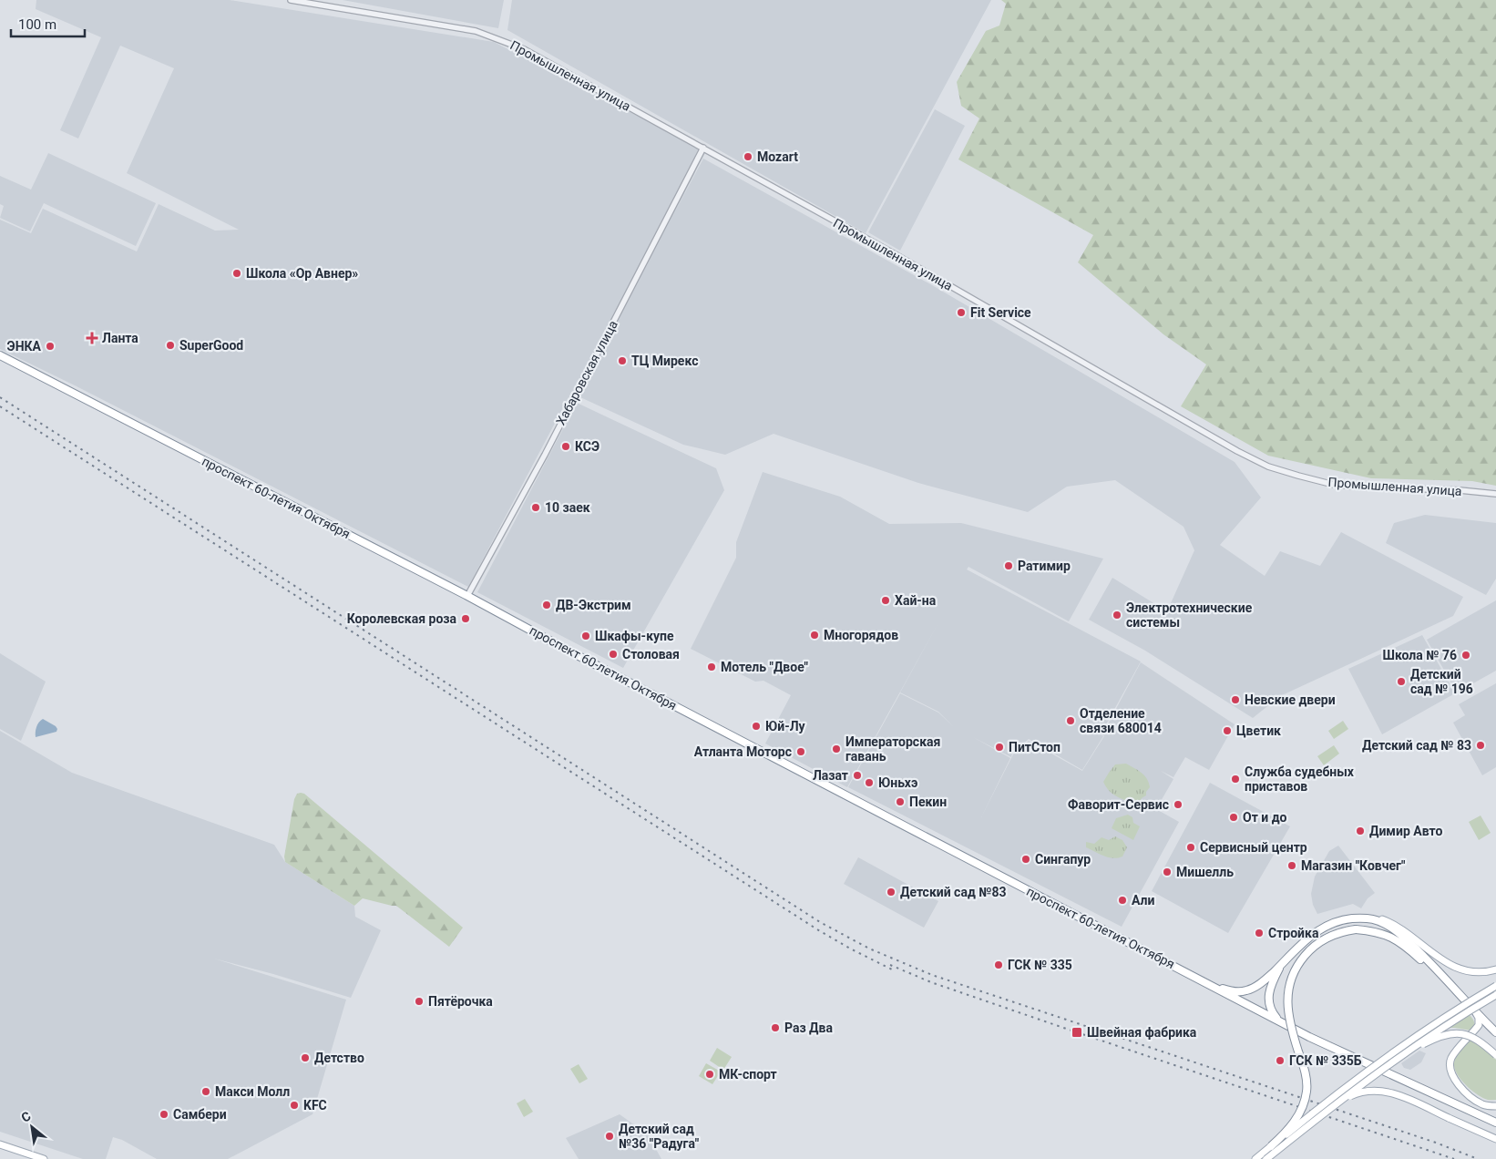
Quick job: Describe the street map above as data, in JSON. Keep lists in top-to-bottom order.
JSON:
{
  "streets": {
    "highway": ["проспект 60-летия Октября"],
    "street": ["Промышленная улица", "Хабаровская улица"]
  },
  "crossings": [
    ["Промышленная улица", "Хабаровская улица"],
    ["Хабаровская улица", "проспект 60-летия Октября"]
  ],
  "places": {
    "other": [
      "Mozart",
      "Школа «Ор Авнер»",
      "Fit Service",
      "SuperGood",
      "ЭНКА",
      "ТЦ Мирекс",
      "КСЭ",
      "10 заек",
      "Ратимир",
      "Хай-на",
      "ДВ-Экстрим",
      "Электротехнические системы",
      "Королевская роза",
      "Многорядов",
      "Шкафы-купе",
      "Столовая",
      "Школа № 76",
      "Мотель \"Двое\"",
      "Детский сад № 196",
      "Невские двери",
      "Отделение связи 680014",
      "Юй-Лу",
      "Цветик",
      "Детский сад № 83",
      "ПитСтоп",
      "Императорская гавань",
      "Атланта Моторс",
      "Лазат",
      "Служба судебных приставов",
      "Юньхэ",
      "Пекин",
      "Фаворит-Сервис",
      "От и до",
      "Димир Авто",
      "Сервисный центр",
      "Сингапур",
      "Магазин \"Ковчег\"",
      "Мишелль",
      "Детский сад №83",
      "Али",
      "Стройка",
      "ГСК № 335",
      "Пятёрочка",
      "Раз Два",
      "Детство",
      "ГСК № 335Б",
      "МК-спорт",
      "Макси Молл",
      "KFC",
      "Самбери",
      "Детский сад №36 \"Радуга\""
    ],
    "health": ["Ланта"],
    "transit": ["Швейная фабрика"]
  },
  "scale_bar": "100 m",
  "north": "top left"
}
